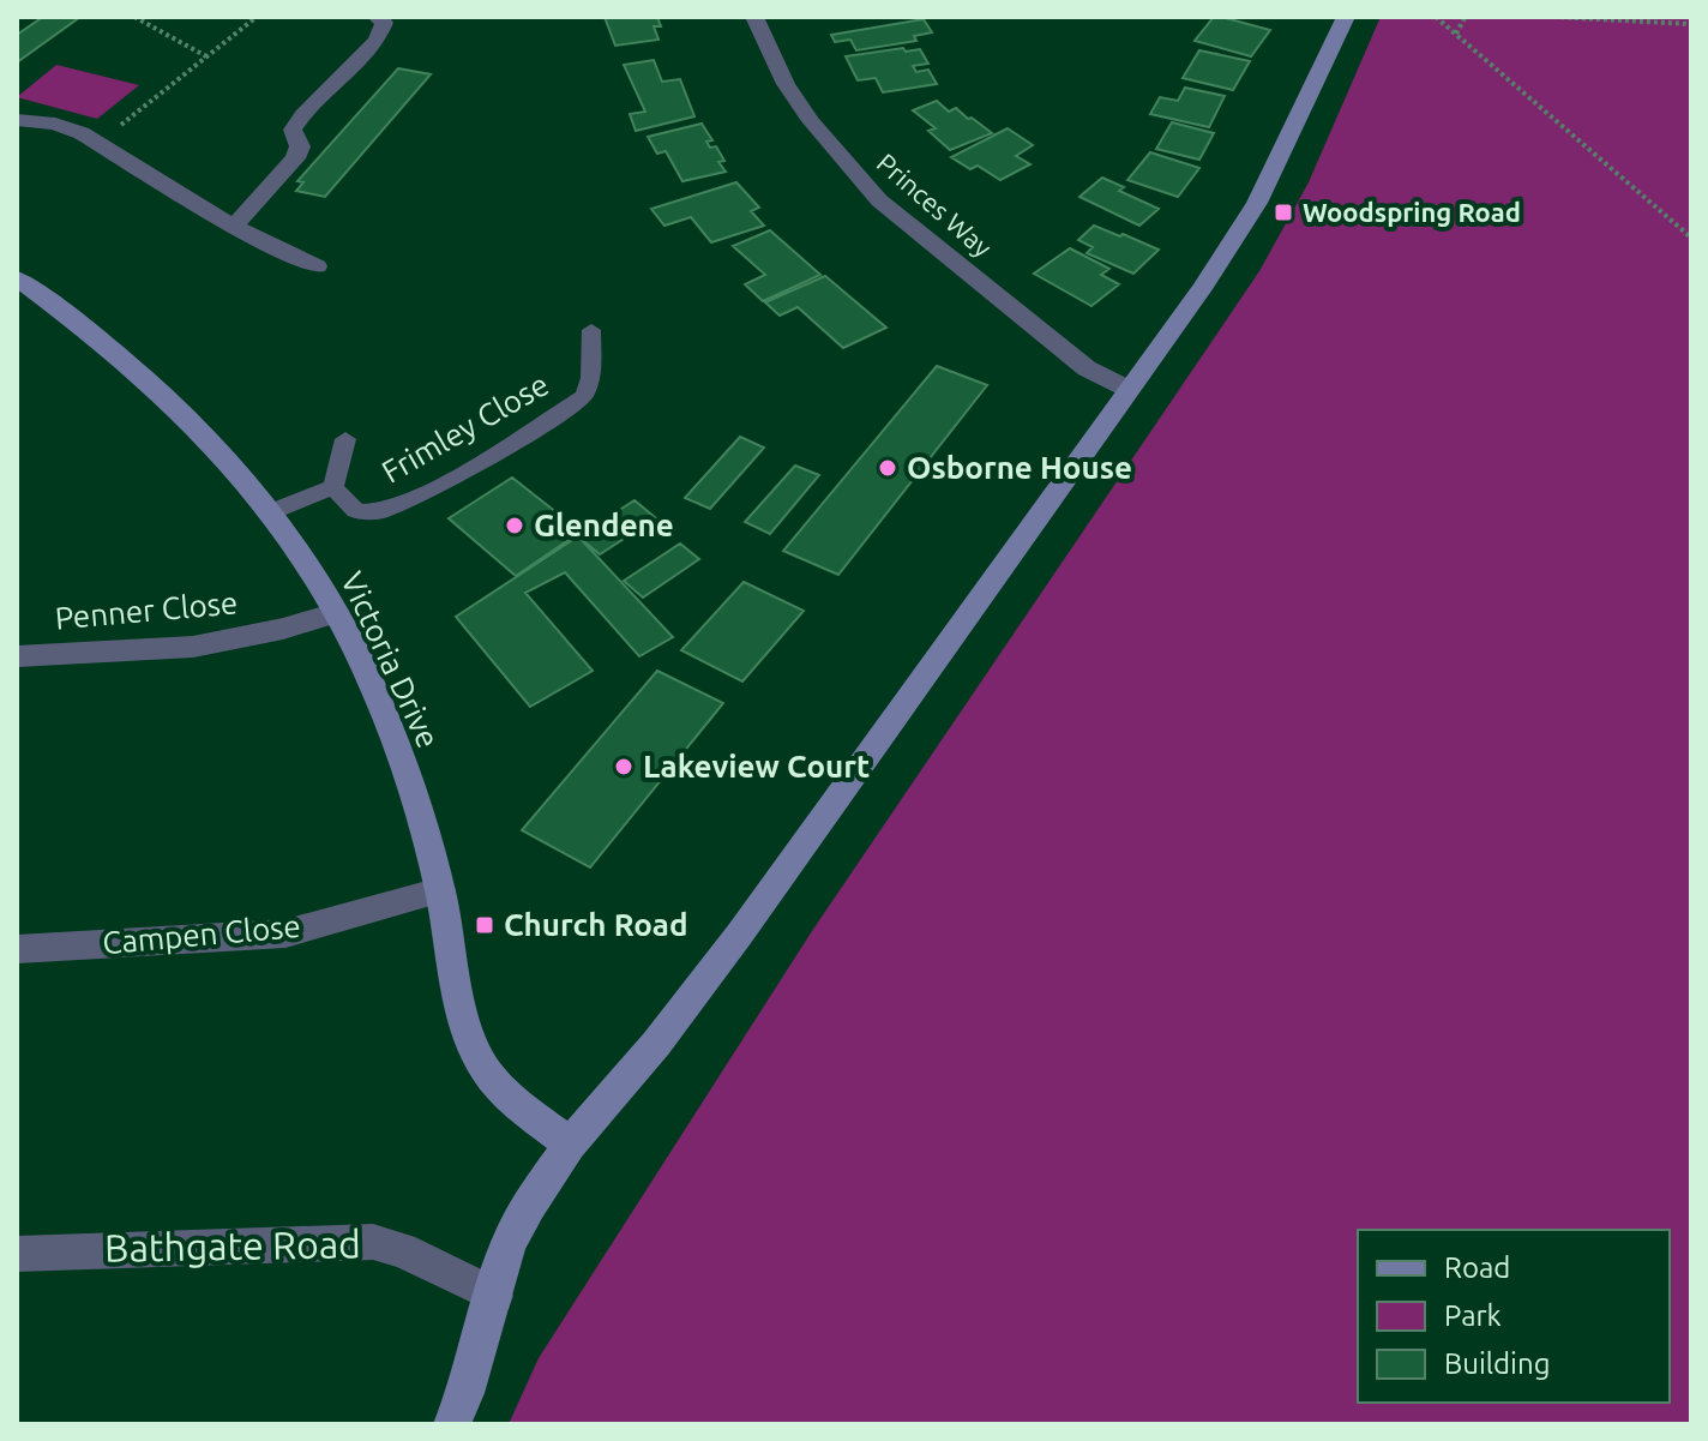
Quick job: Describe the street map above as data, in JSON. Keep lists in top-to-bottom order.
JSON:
{
  "streets": {
    "street": [
      "Princes Way",
      "Penner Close",
      "Victoria Drive",
      "Campen Close",
      "Bathgate Road"
    ],
    "lane": ["Frimley Close"]
  },
  "crossings": [
    ["Penner Close", "Victoria Drive"],
    ["Victoria Drive", "Campen Close"]
  ],
  "places": {
    "transit": ["Woodspring Road", "Church Road"],
    "other": ["Osborne House", "Glendene", "Lakeview Court"]
  },
  "legend": ["Road", "Park", "Building"]
}
